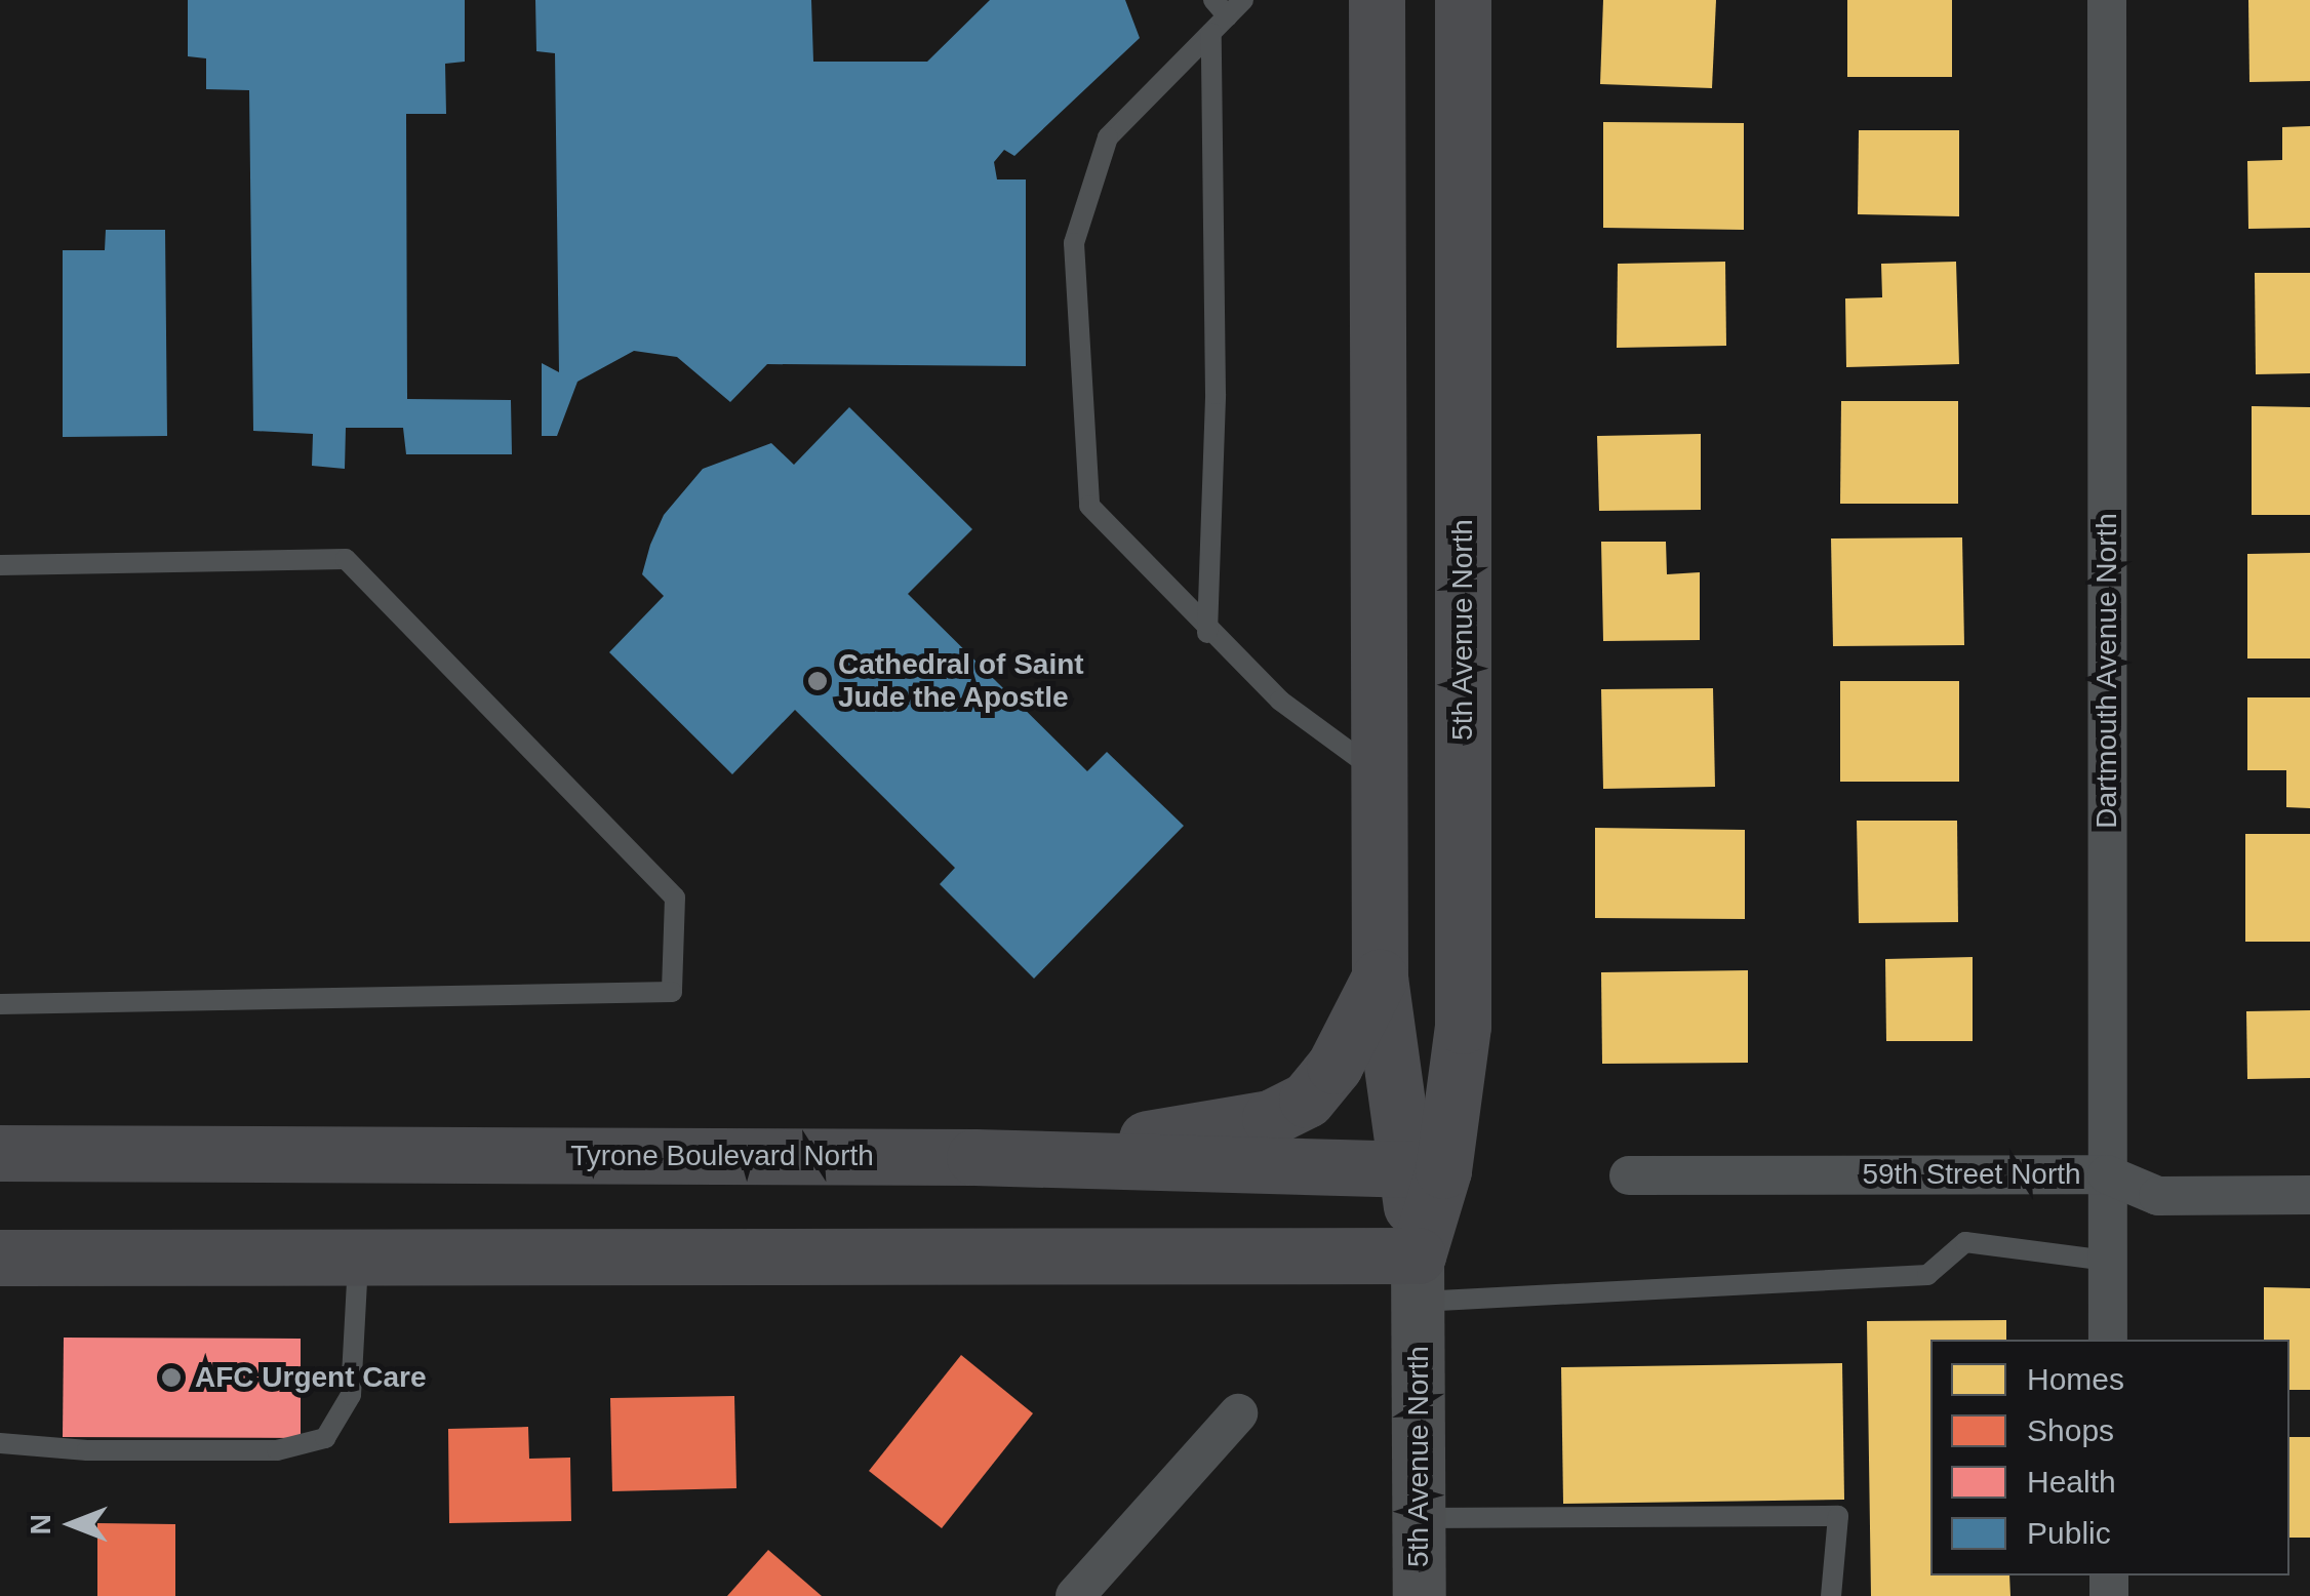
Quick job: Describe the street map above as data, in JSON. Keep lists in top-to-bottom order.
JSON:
{
  "streets": {
    "main road": ["5th Avenue North", "Tyrone Boulevard North"],
    "street": ["Dartmouth Avenue North", "59th Street North"]
  },
  "crossings": [
    ["5th Avenue North", "Tyrone Boulevard North"],
    ["Dartmouth Avenue North", "59th Street North"]
  ],
  "places": ["Cathedral of Saint Jude the Apostle", "AFC Urgent Care"],
  "legend": [
    "Homes",
    "Shops",
    "Health",
    "Public"
  ],
  "north": "left"
}
